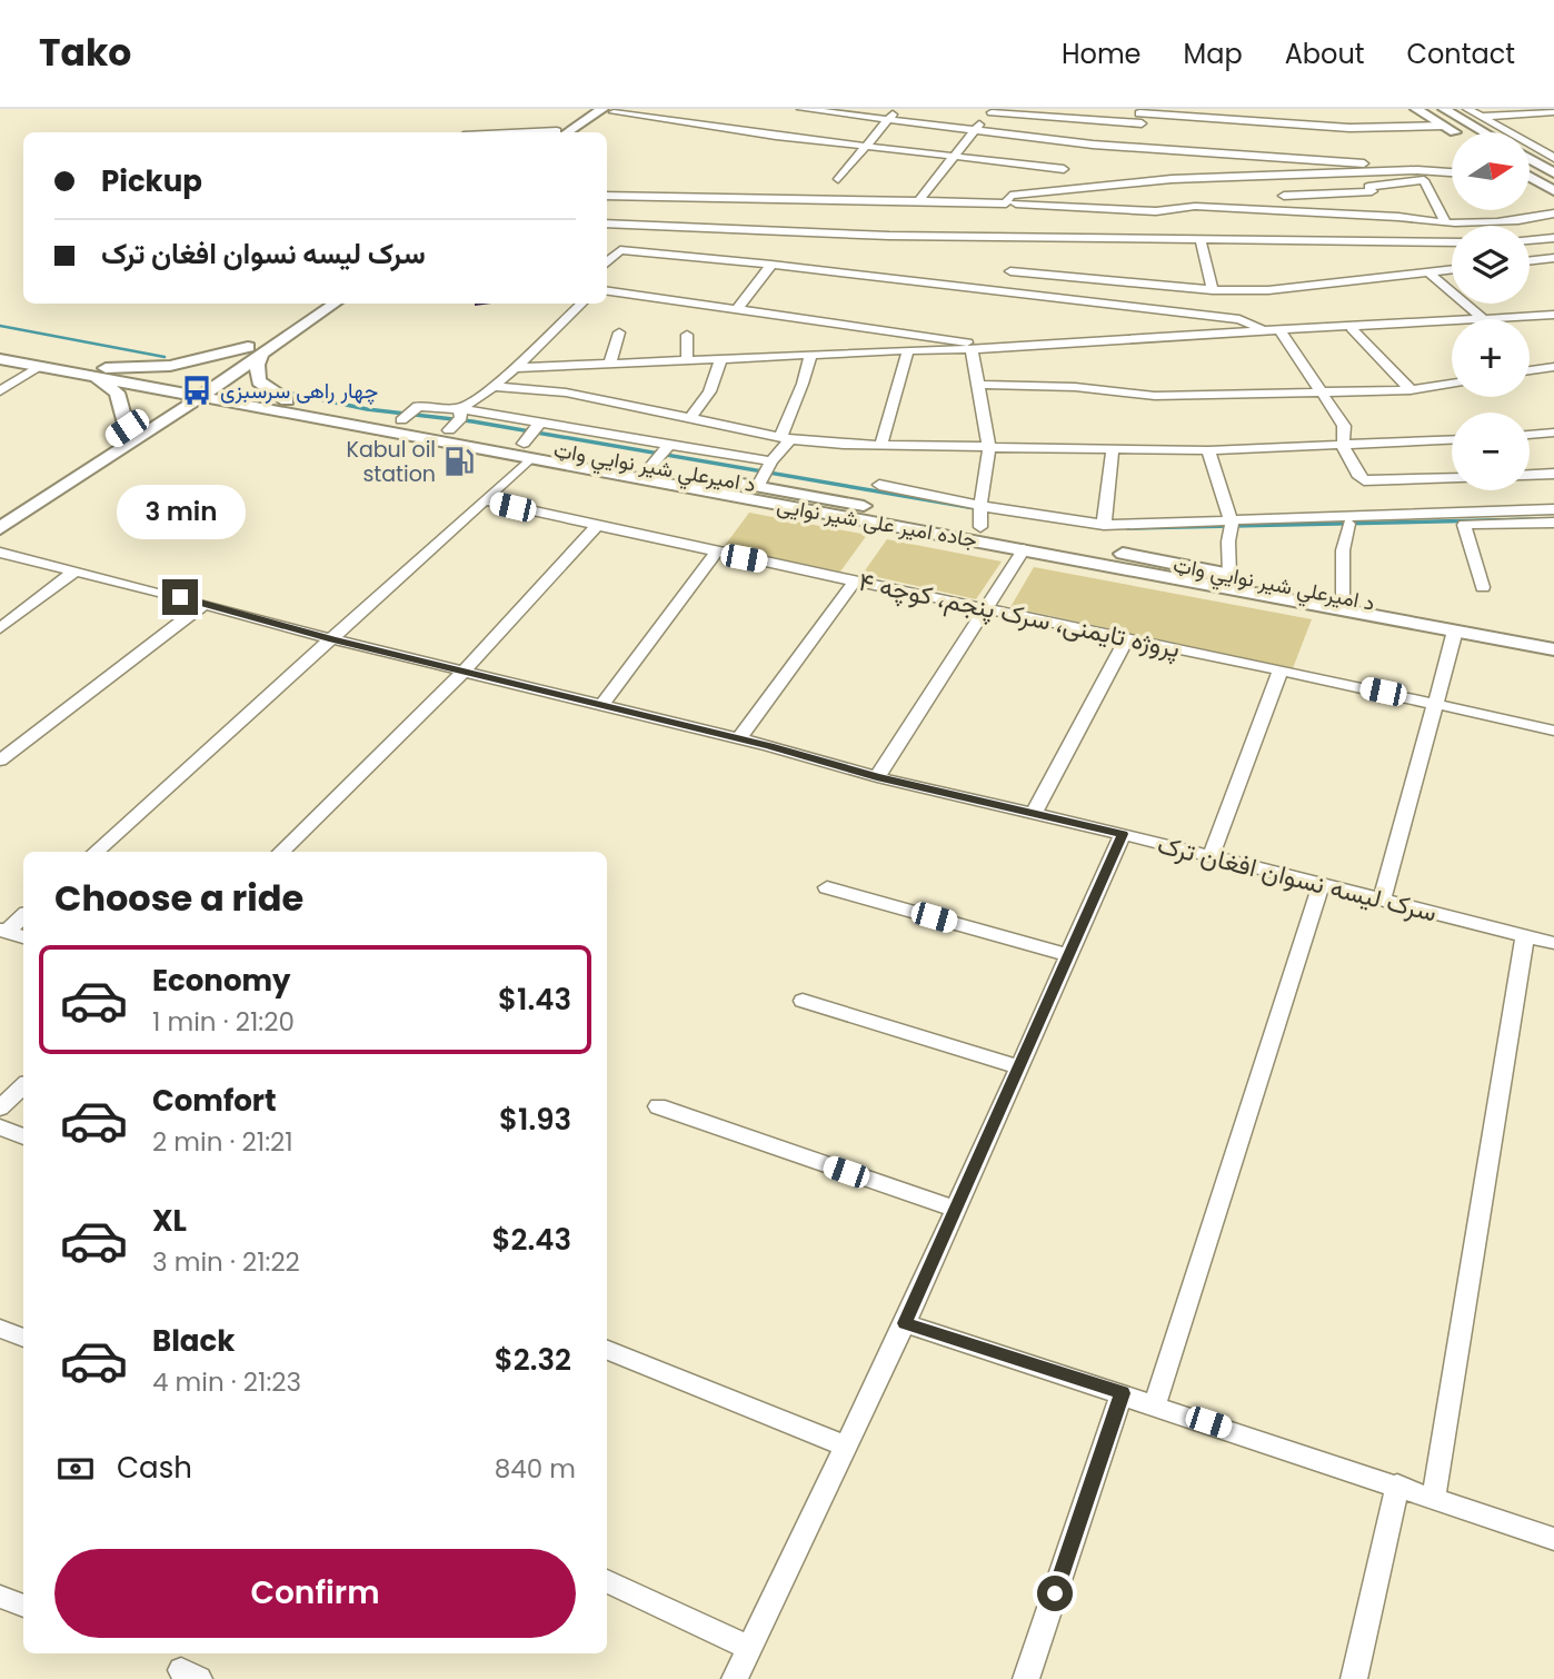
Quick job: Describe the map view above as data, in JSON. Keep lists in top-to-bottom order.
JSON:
{
  "streets": {
    "main road": ["د امیرعلي شیر نوايي واټ", "جاده امیر علی شیر نوایی"],
    "street": ["پروژه تایمنی، سرک پنجم، کوچه ۴", "سرک لیسه نسوان افغان‌ ترک"]
  },
  "crossings": [
    ["د امیرعلي شیر نوايي واټ", "جاده امیر علی شیر نوایی"]
  ],
  "places": {
    "bus stop": ["چهار راهی سرسبزی"],
    "fuel station": ["Kabul oil station"]
  },
  "north": "right",
  "page": {
    "header": "Tako",
    "nav": [
      "Home",
      "Map",
      "About",
      "Contact"
    ],
    "map_buttons": ["+", "−"],
    "banner": ["Pickup", "سرک لیسه نسوان افغان‌ ترک"],
    "bubble": "3 min",
    "heading": "Choose a ride",
    "list": [
      {
        "name": "Economy",
        "note": "1 min · 21:20",
        "value": "$1.43"
      },
      {
        "name": "Comfort",
        "note": "2 min · 21:21",
        "value": "$1.93"
      },
      {
        "name": "XL",
        "note": "3 min · 21:22",
        "value": "$2.43"
      },
      {
        "name": "Black",
        "note": "4 min · 21:23",
        "value": "$2.32"
      }
    ],
    "pay": ["Cash", "840 m"],
    "buttons": "Confirm"
  }
}
